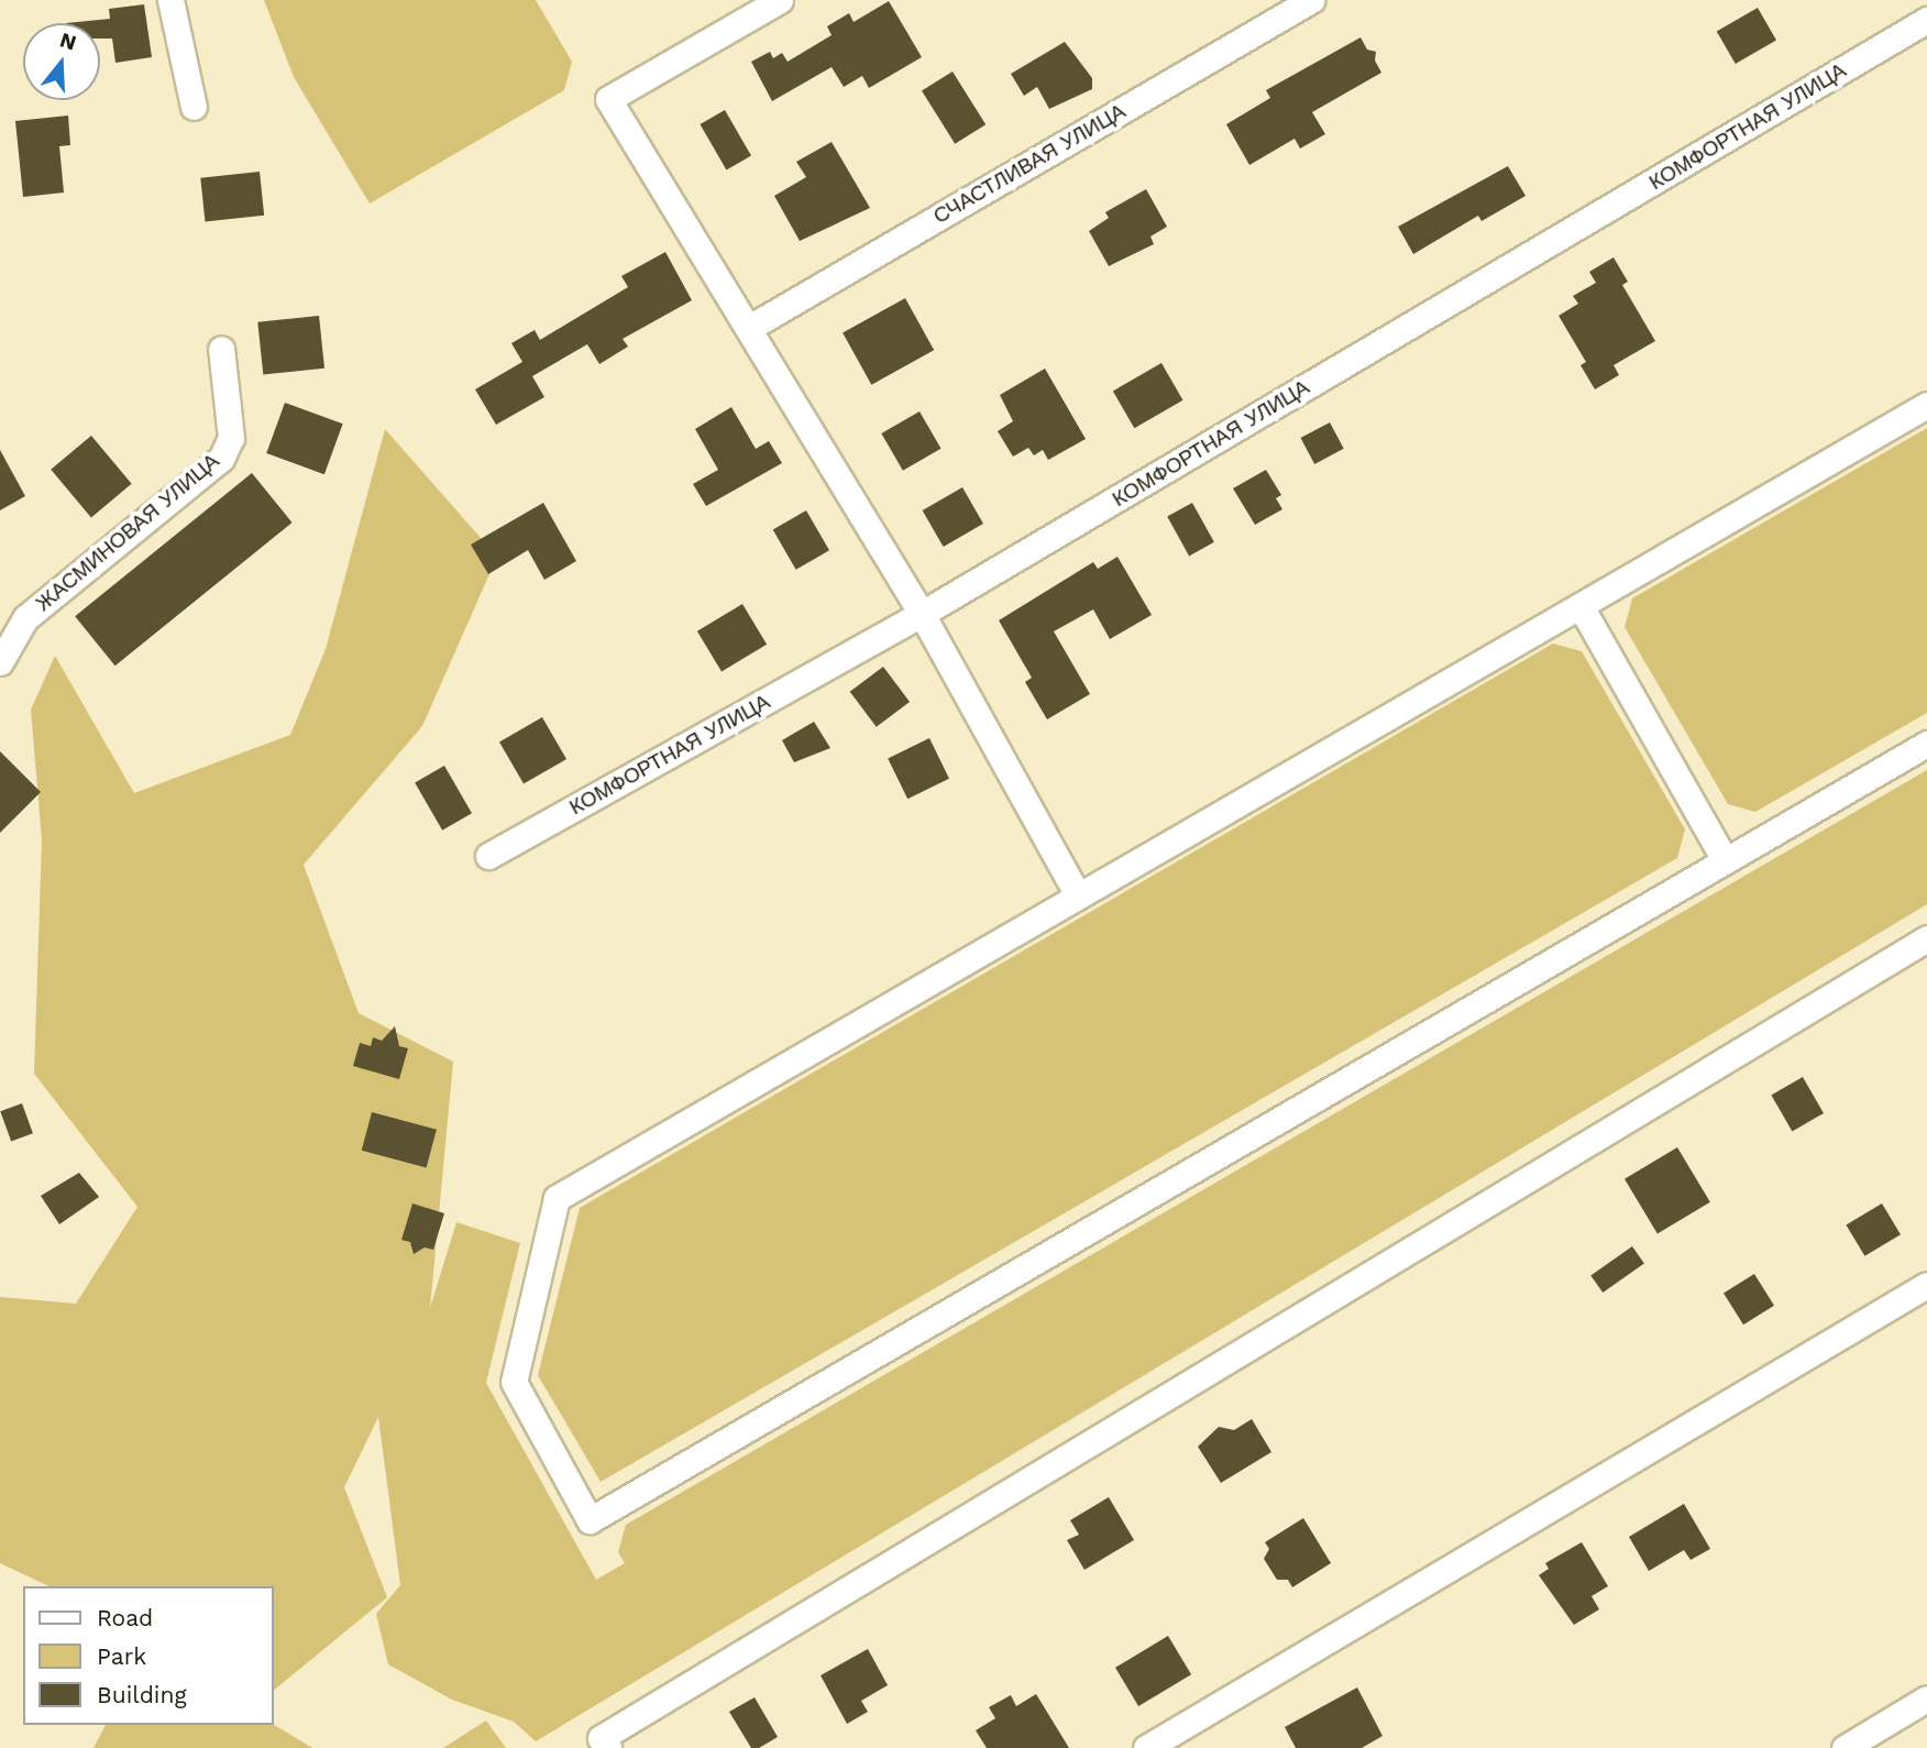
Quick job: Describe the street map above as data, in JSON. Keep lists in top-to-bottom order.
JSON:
{
  "streets": {
    "street": ["КОМФОРТНАЯ УЛИЦА", "СЧАСТЛИВАЯ УЛИЦА", "ЖАСМИНОВАЯ УЛИЦА"]
  },
  "legend": ["Road", "Park", "Building"],
  "north": "top"
}
